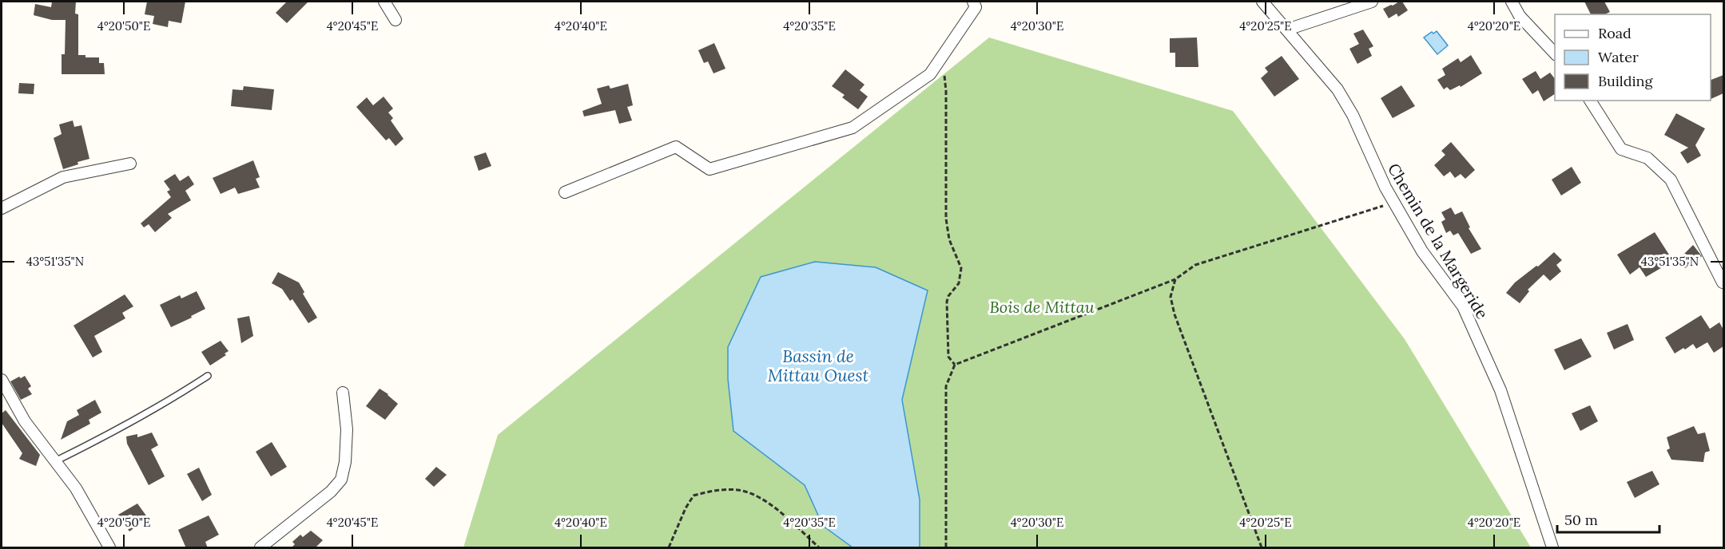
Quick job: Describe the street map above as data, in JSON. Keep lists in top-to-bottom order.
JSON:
{
  "streets": {
    "street": ["Chemin de la Margeride"]
  },
  "water": ["Bassin de Mittau Ouest"],
  "parks": ["Bois de Mittau"],
  "legend": ["Road", "Water", "Building"],
  "scale_bar": "50 m",
  "coordinates": [
    "4°20'50\"E",
    "4°20'45\"E",
    "4°20'40\"E",
    "4°20'35\"E",
    "4°20'30\"E",
    "4°20'25\"E",
    "4°20'20\"E",
    "43°51'35\"N"
  ]
}
